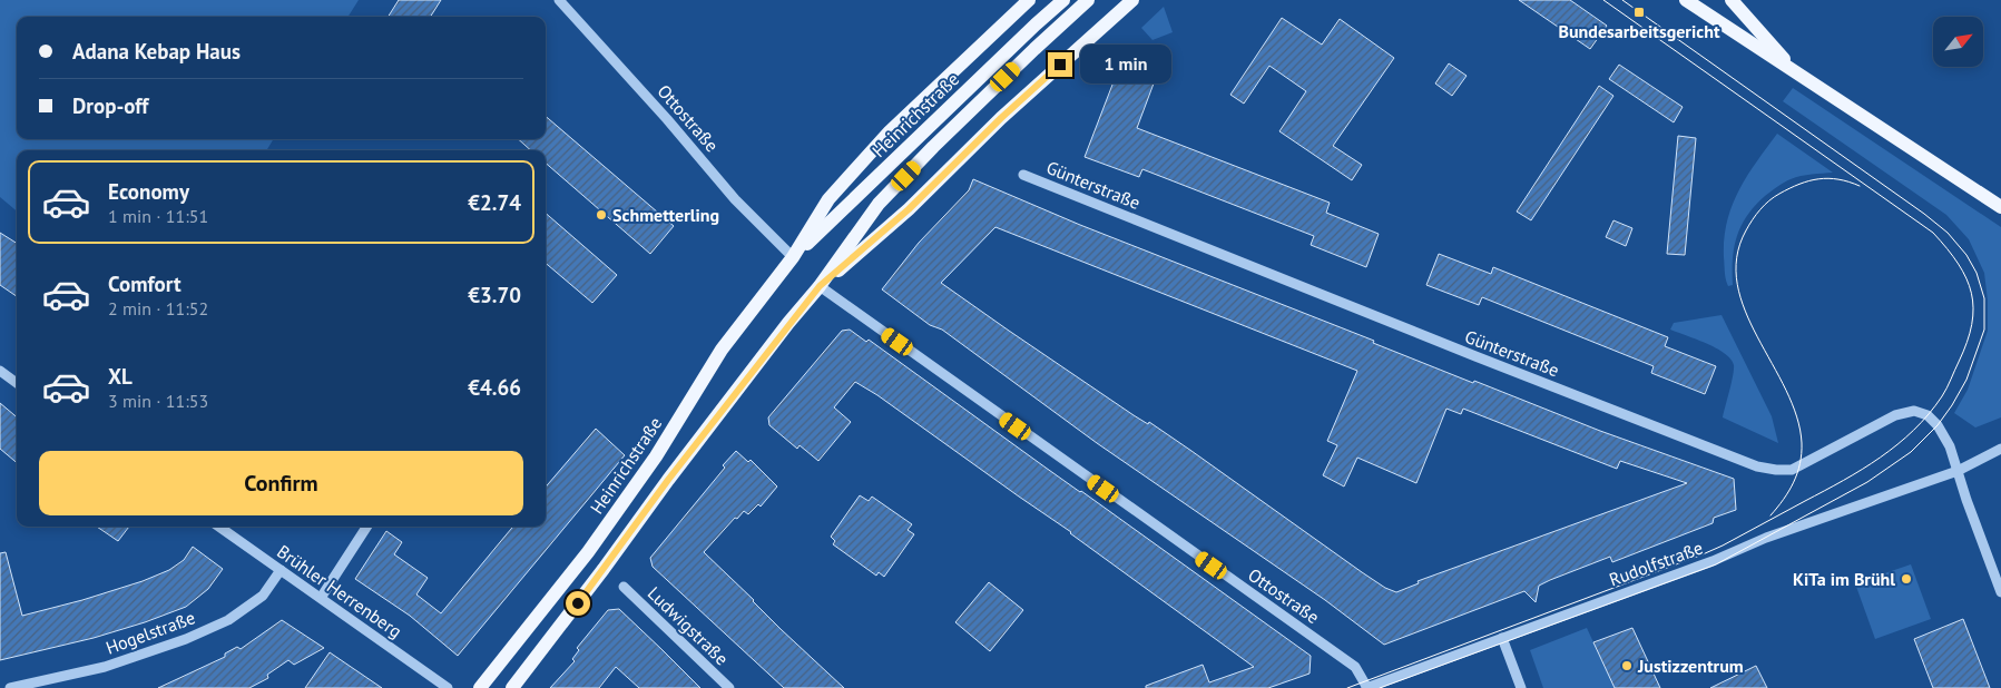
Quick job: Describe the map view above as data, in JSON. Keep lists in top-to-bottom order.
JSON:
{
  "streets": {
    "main road": ["Heinrichstraße"],
    "street": [
      "Ottostraße",
      "Günterstraße",
      "Rudolfstraße",
      "Brühler Herrenberg",
      "Ludwigstraße",
      "Hogelstraße"
    ]
  },
  "crossings": [
    ["Heinrichstraße", "Ottostraße"],
    ["Ottostraße", "Rudolfstraße"],
    ["Günterstraße", "Rudolfstraße"],
    ["Brühler Herrenberg", "Hogelstraße"]
  ],
  "places": {
    "transit": ["Bundesarbeitsgericht"],
    "other": ["Schmetterling", "KiTa im Brühl", "Justizzentrum"]
  },
  "north": "top right",
  "page": {
    "banner": ["Adana Kebap Haus", "Drop-off"],
    "bubble": "1 min",
    "list": [
      {
        "name": "Economy",
        "note": "1 min · 11:51",
        "value": "€2.74"
      },
      {
        "name": "Comfort",
        "note": "2 min · 11:52",
        "value": "€3.70"
      },
      {
        "name": "XL",
        "note": "3 min · 11:53",
        "value": "€4.66"
      }
    ],
    "buttons": "Confirm"
  }
}
